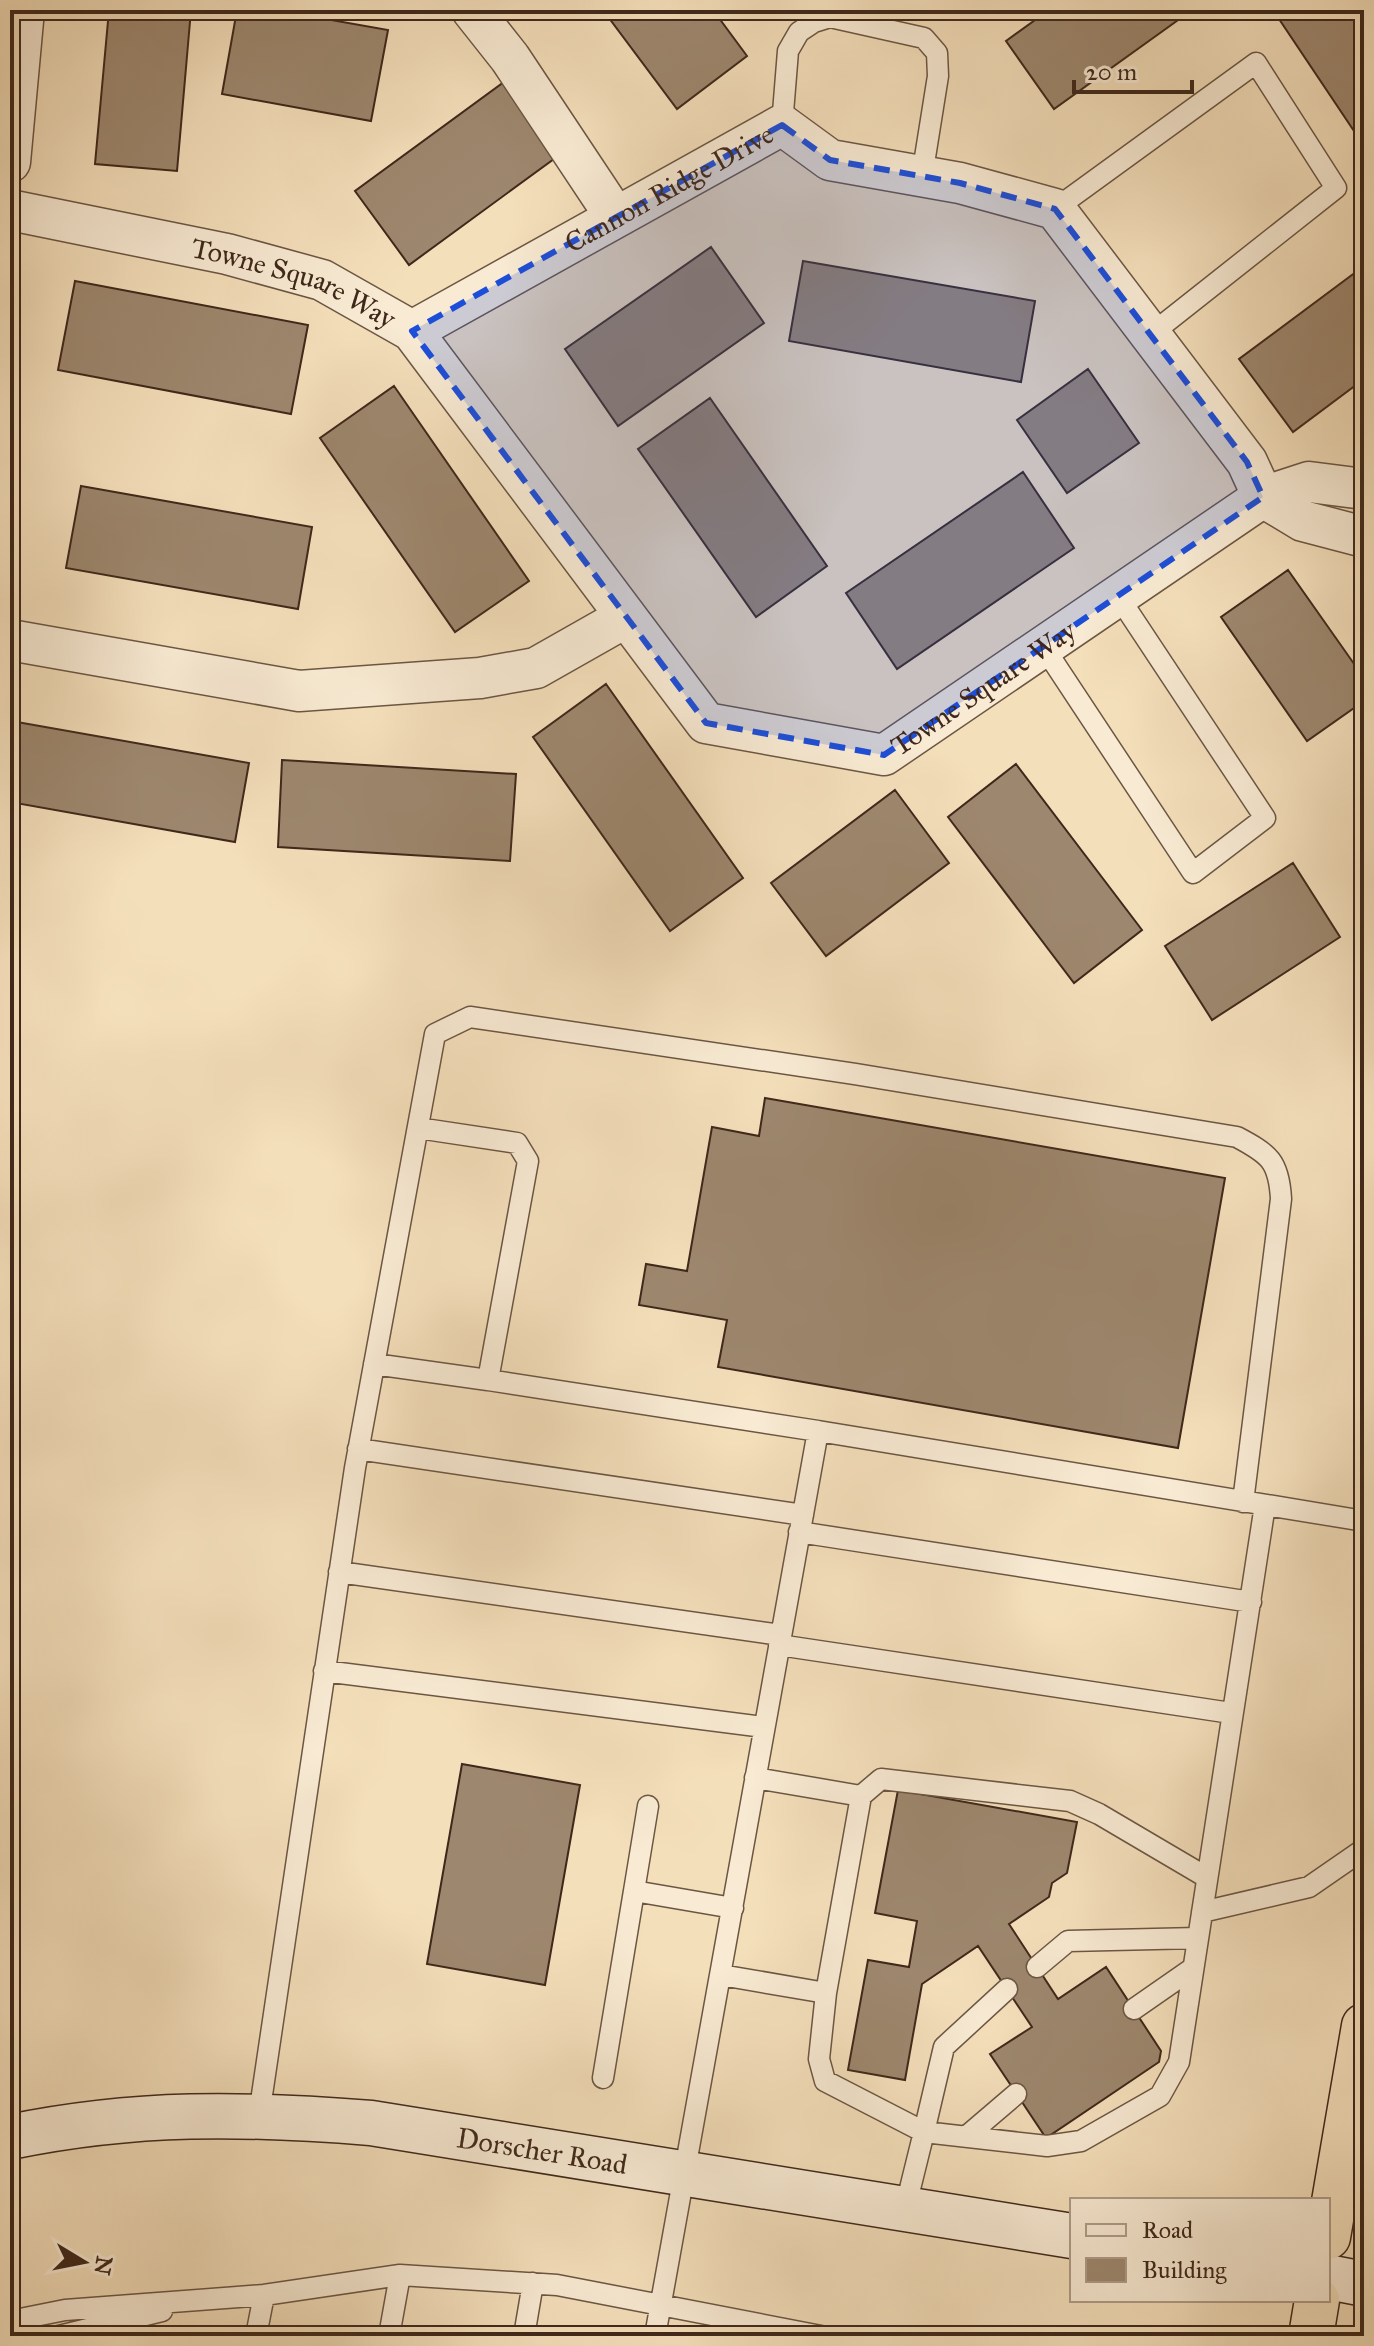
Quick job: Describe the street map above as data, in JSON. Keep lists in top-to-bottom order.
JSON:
{
  "streets": {
    "street": ["Cannon Ridge Drive", "Towne Square Way", "Dorscher Road"]
  },
  "crossings": [
    ["Cannon Ridge Drive", "Towne Square Way"]
  ],
  "legend": ["Road", "Building"],
  "scale_bar": "20 m",
  "north": "right"
}
